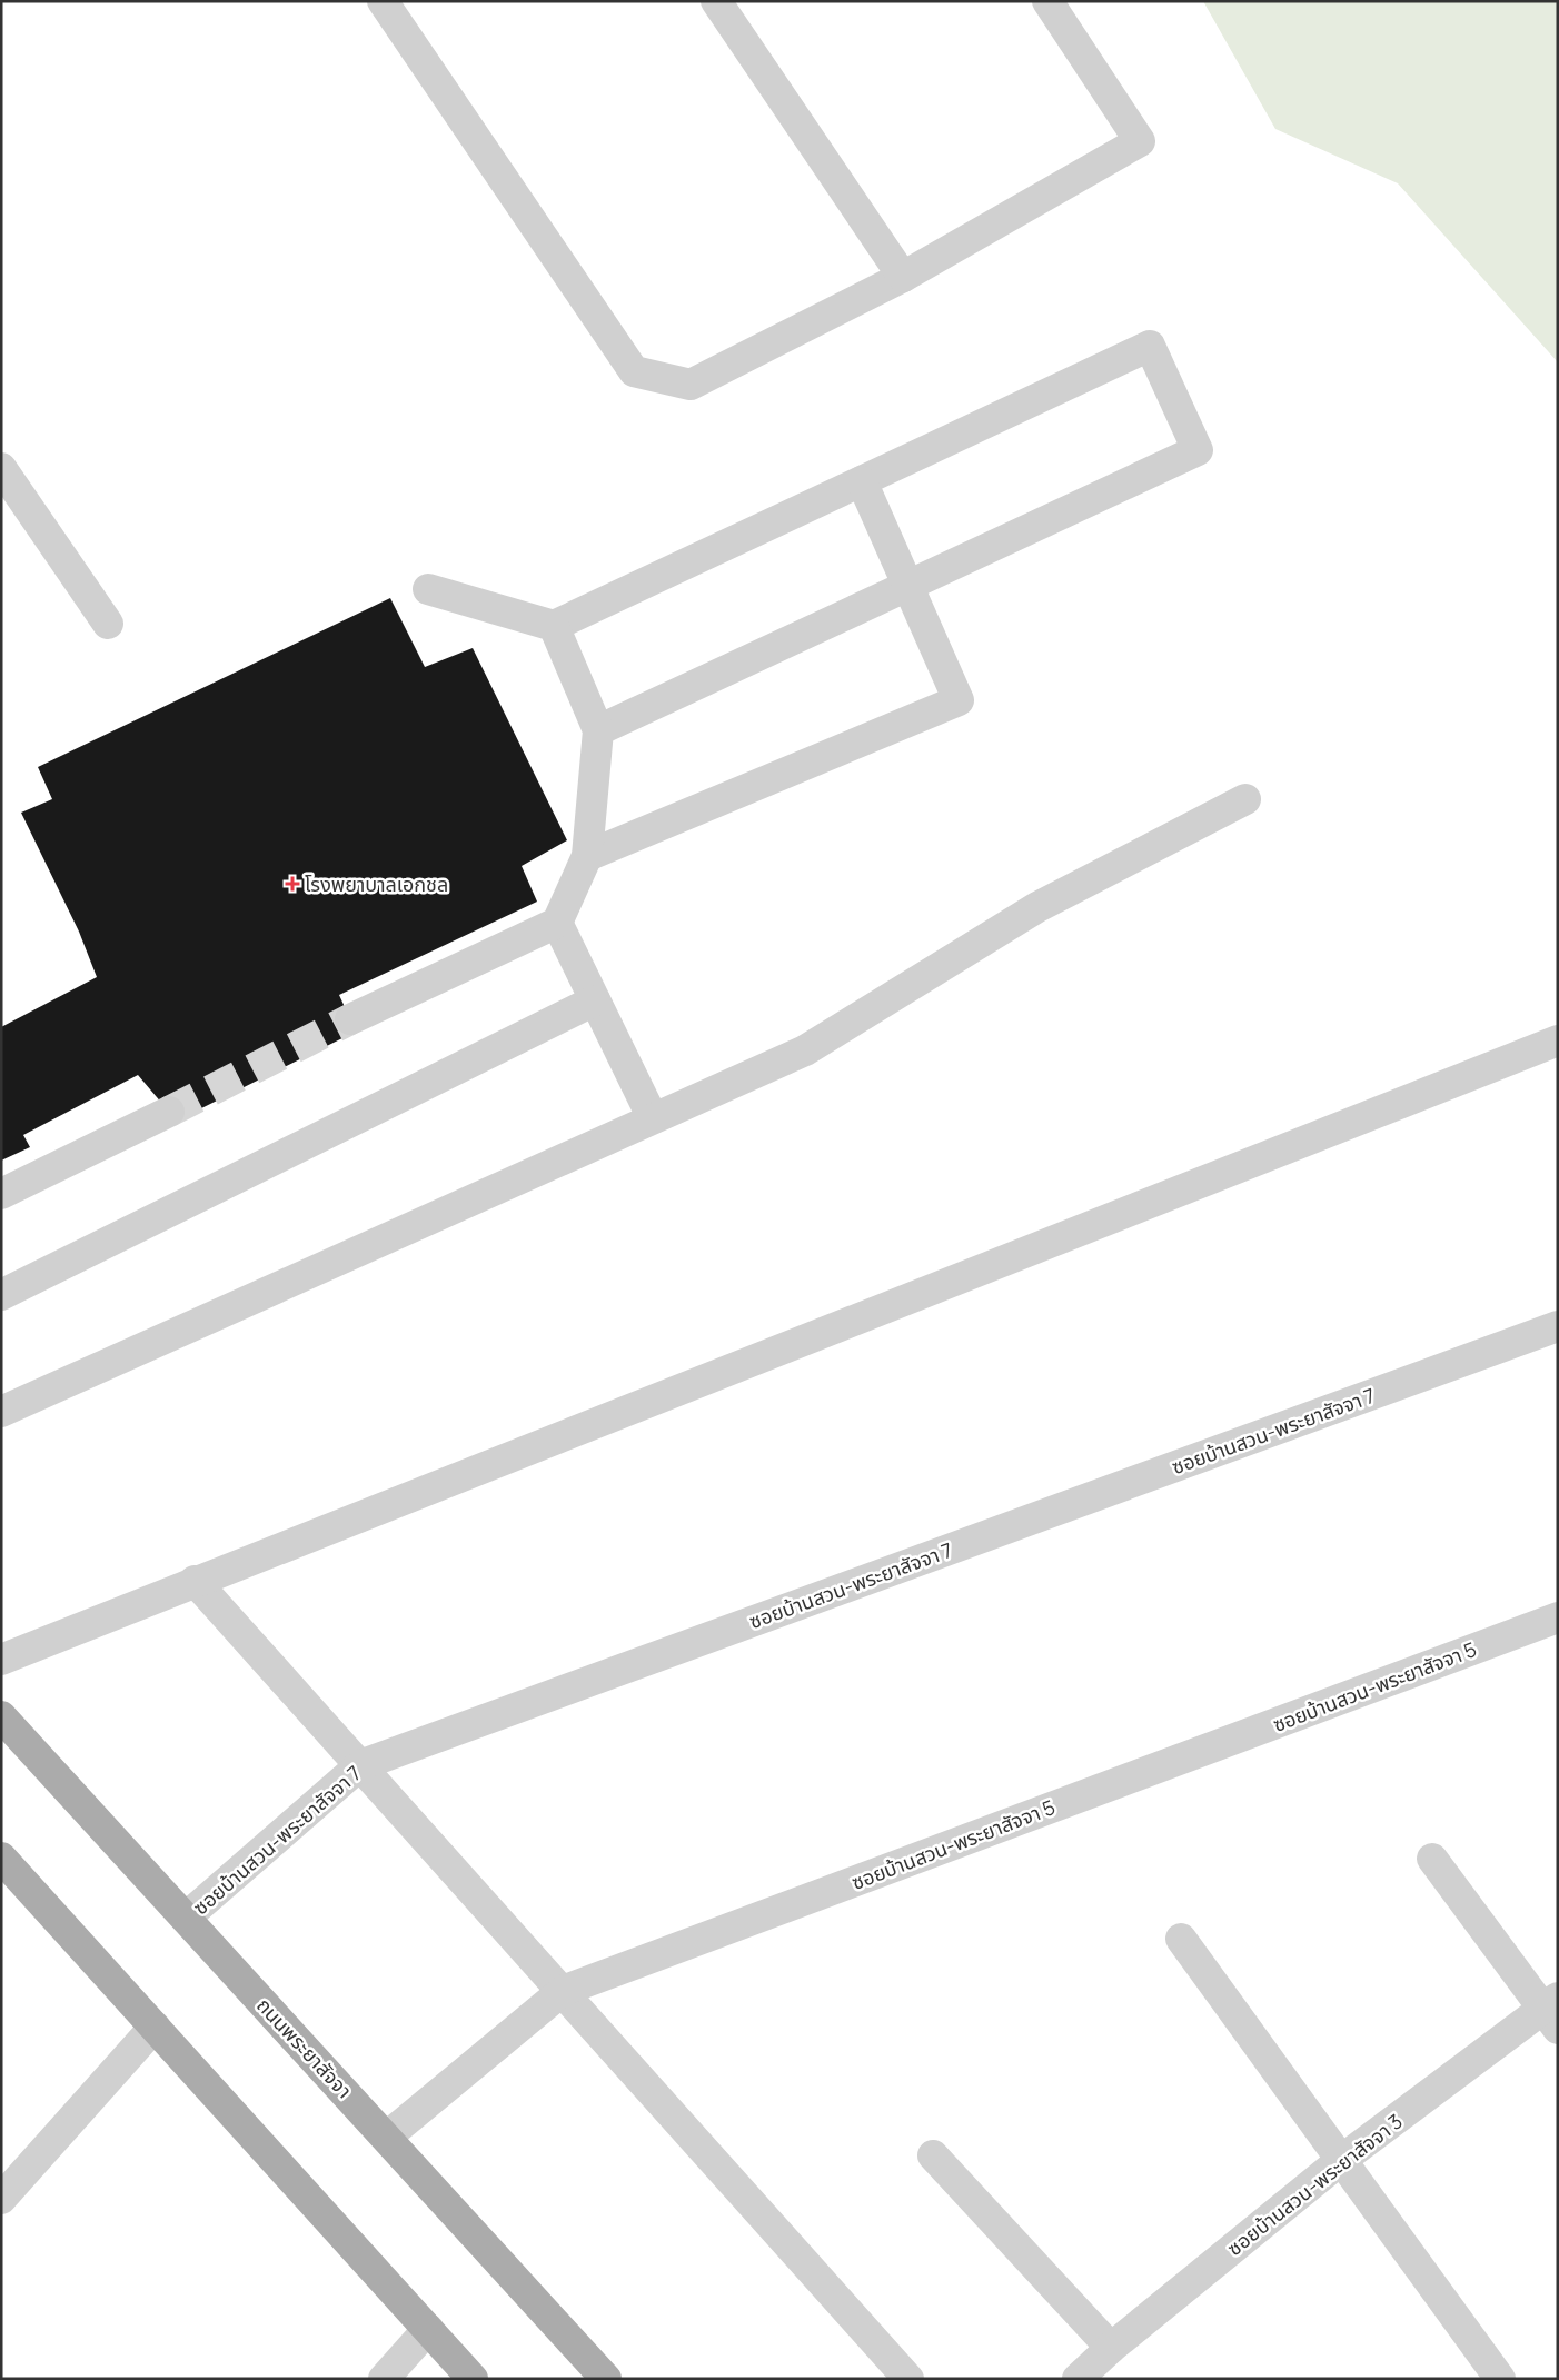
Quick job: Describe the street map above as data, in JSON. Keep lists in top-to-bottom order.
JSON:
{
  "streets": {
    "main road": ["ถนนพระยาสัจจา"],
    "street": ["ซอยบ้านสวน-พระยาสัจจา 7", "ซอยบ้านสวน-พระยาสัจจา 5", "ซอยบ้านสวน-พระยาสัจจา 3"]
  },
  "crossings": [
    ["ซอยบ้านสวน-พระยาสัจจา 7", "ถนนพระยาสัจจา"],
    ["ซอยบ้านสวน-พระยาสัจจา 5", "ถนนพระยาสัจจา"]
  ],
  "places": {
    "health": ["โรงพยาบาลเอกชล"]
  }
}
